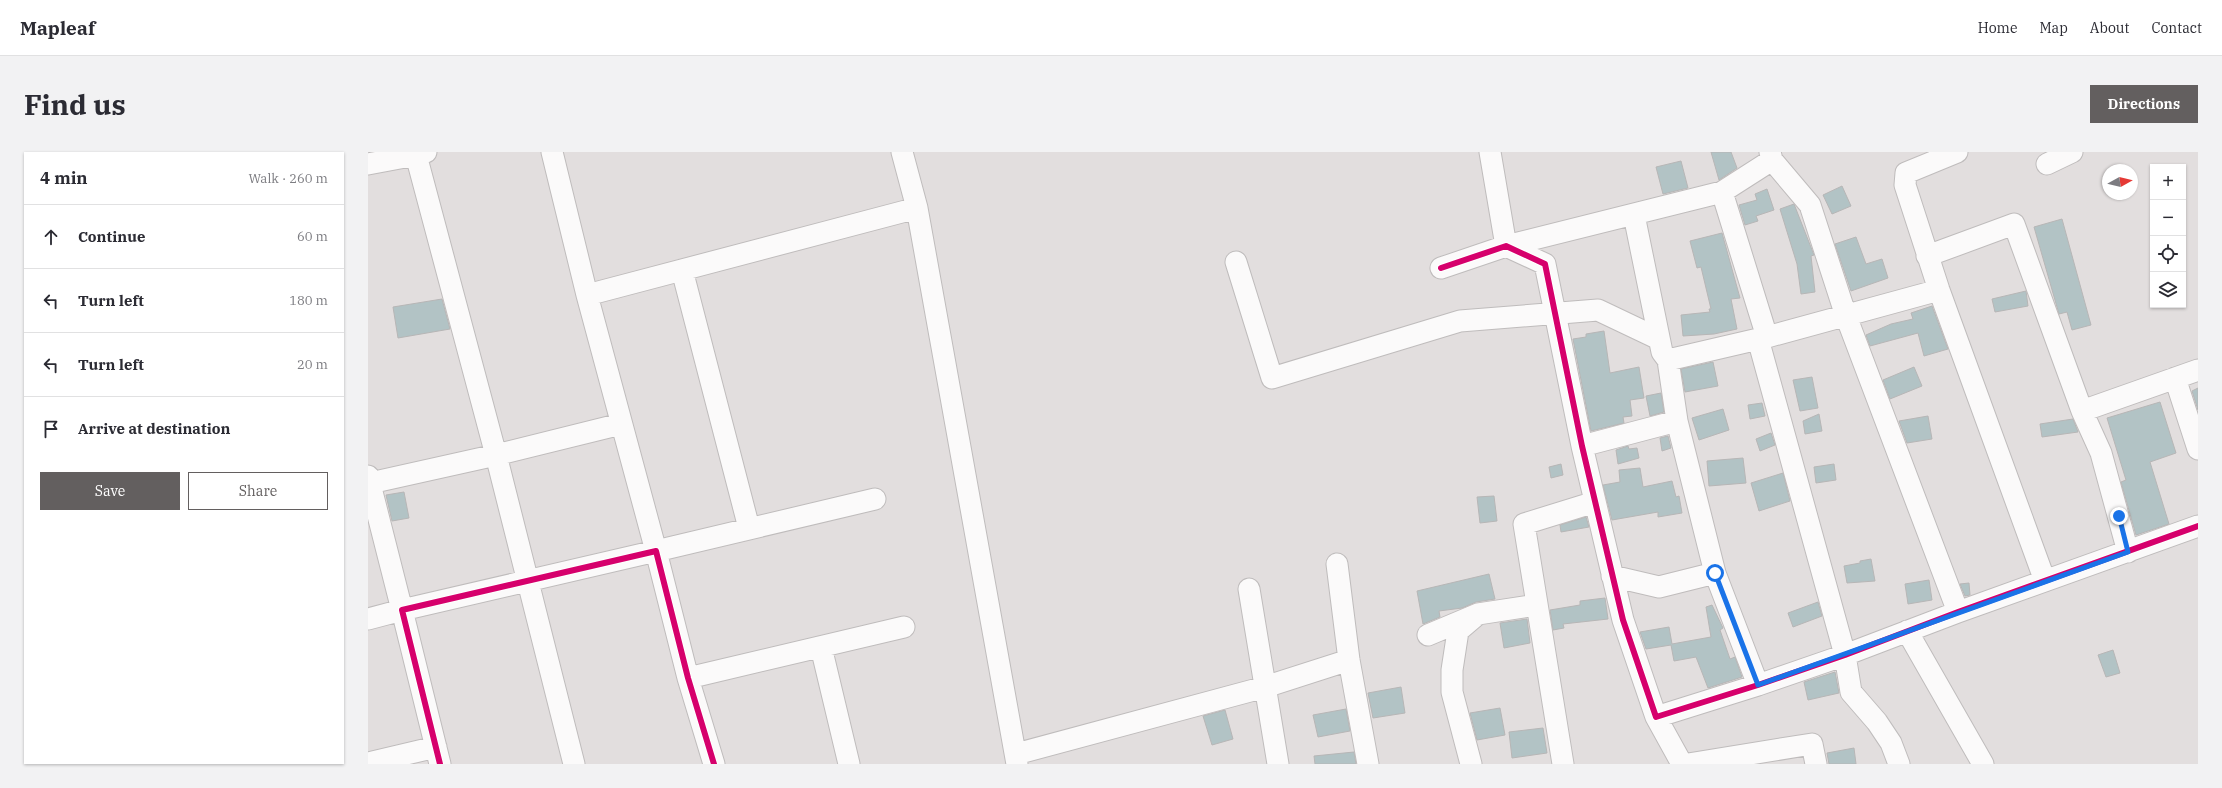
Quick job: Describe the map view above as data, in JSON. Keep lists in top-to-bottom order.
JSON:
{
  "north": "right",
  "page": {
    "header": "Mapleaf",
    "nav": [
      "Home",
      "Map",
      "About",
      "Contact"
    ],
    "buttons": [
      "Directions",
      ["Save", "Share"]
    ],
    "title": "Find us",
    "heading": ["4 min", "Walk · 260 m"],
    "map_buttons": ["+", "−"],
    "list": [
      ["Continue", "60 m"],
      ["Turn left", "180 m"],
      ["Turn left", "20 m"],
      "Arrive at destination"
    ]
  }
}
